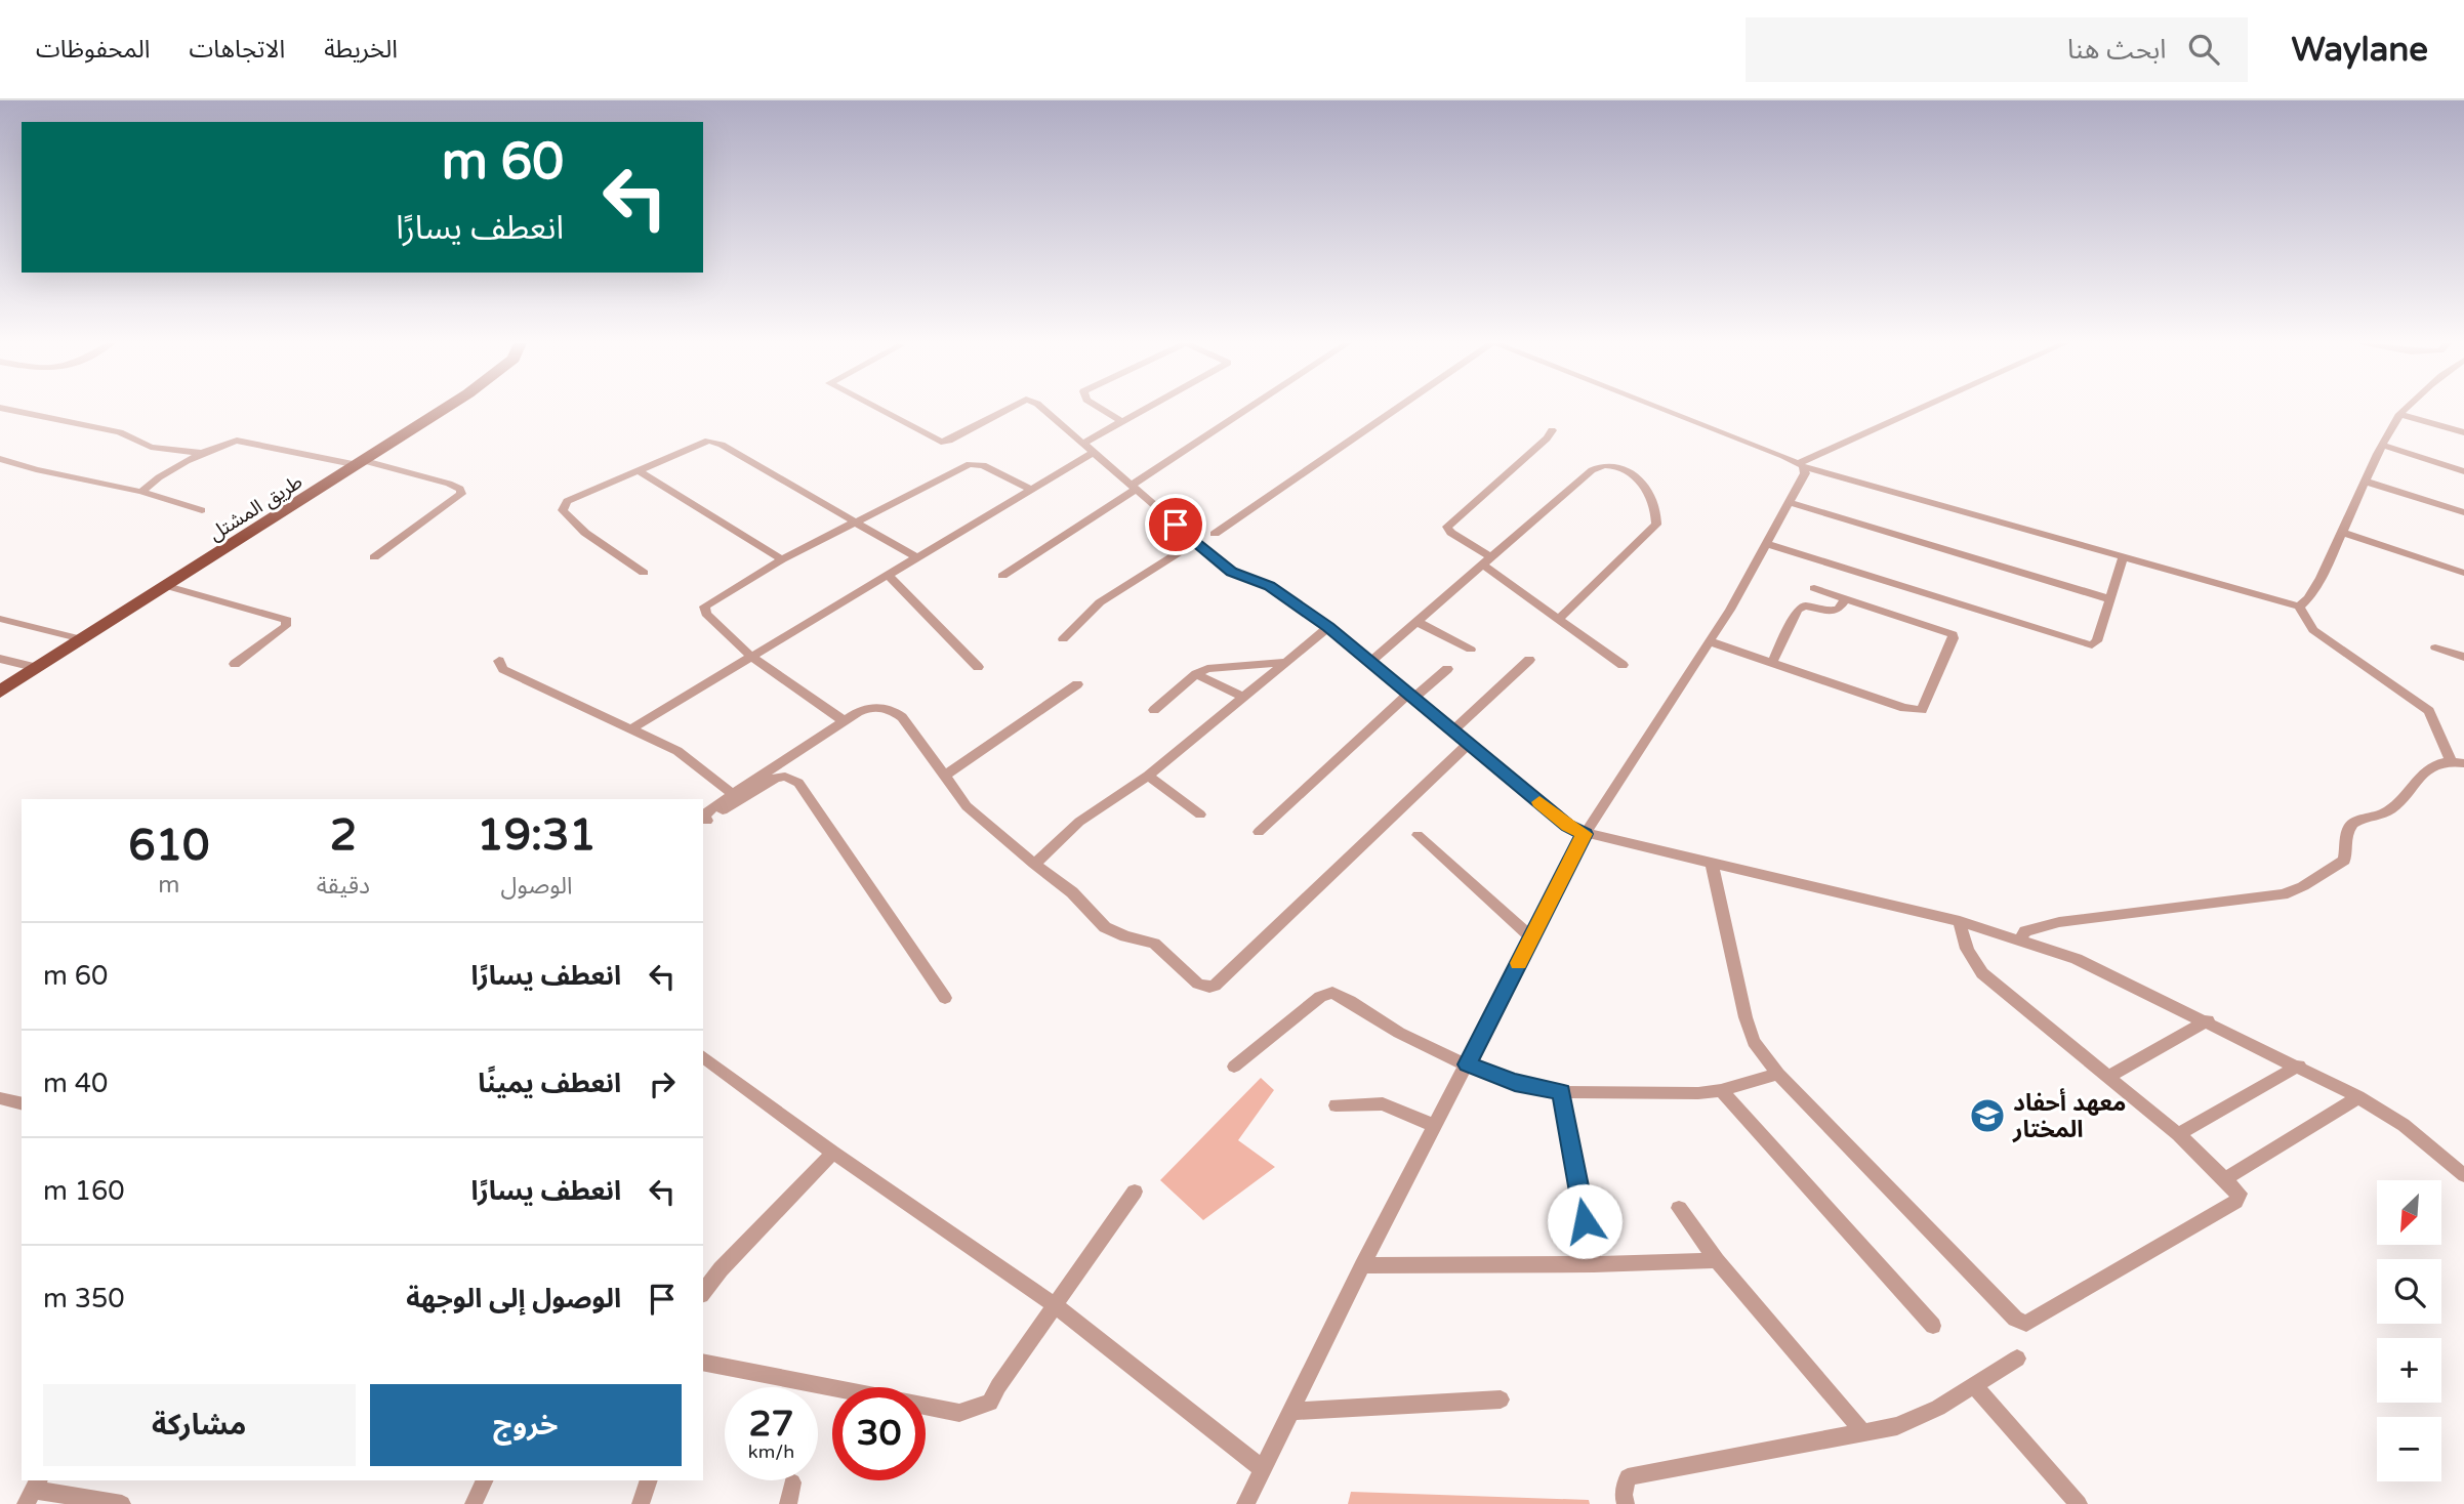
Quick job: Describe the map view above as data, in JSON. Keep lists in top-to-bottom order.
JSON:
{
  "streets": {
    "main road": ["طريق المشتل"]
  },
  "places": {
    "school or university": ["معهد أحفاد المختار"]
  },
  "north": "bottom left",
  "page": {
    "header": "Waylane",
    "search": "ابحث هنا",
    "nav": ["الخريطة", "الاتجاهات", "المحفوظات"],
    "turn": ["60 m", "انعطف يسارًا"],
    "eta": [
      "19:31",
      "الوصول",
      "2",
      "دقيقة",
      "610",
      "m"
    ],
    "list": [
      {
        "name": "انعطف يسارًا",
        "value": "60 m"
      },
      {
        "name": "انعطف يمينًا",
        "value": "40 m"
      },
      {
        "name": "انعطف يسارًا",
        "value": "160 m"
      },
      {
        "name": "الوصول إلى الوجهة",
        "value": "350 m"
      }
    ],
    "map_buttons": ["+", "−"],
    "buttons": ["خروج", "مشاركة"],
    "speed": "27 km/h",
    "limit": "30"
  }
}
